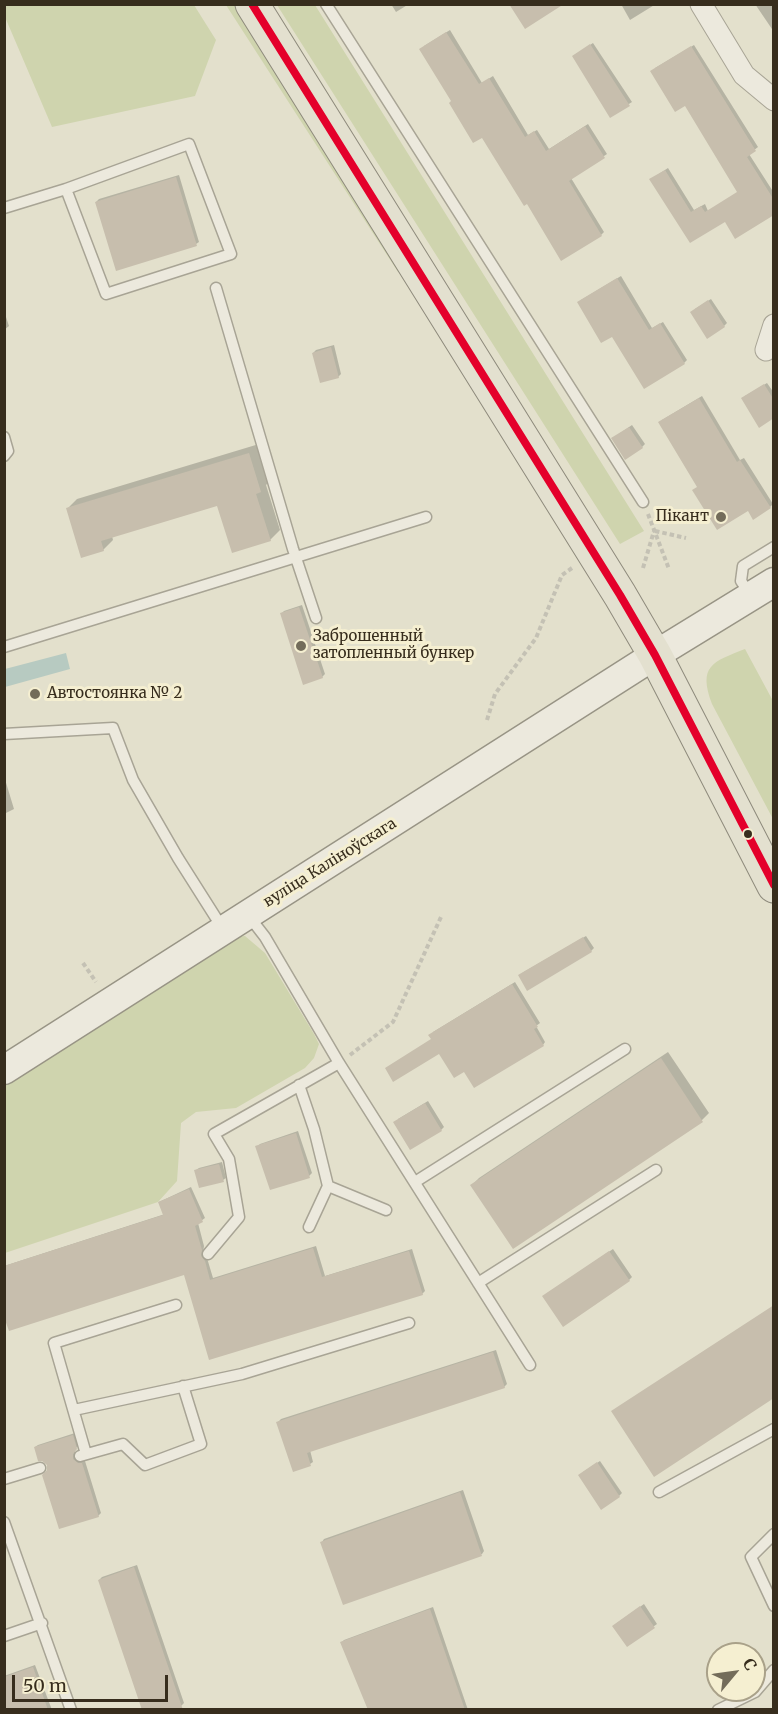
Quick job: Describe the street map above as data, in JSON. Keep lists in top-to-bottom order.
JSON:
{
  "streets": {
    "street": ["вуліца Каліноўскага"]
  },
  "places": ["Пікант", "Заброшенный затопленный бункер", "Автостоянка № 2"],
  "scale_bar": "50 m",
  "north": "top right"
}
